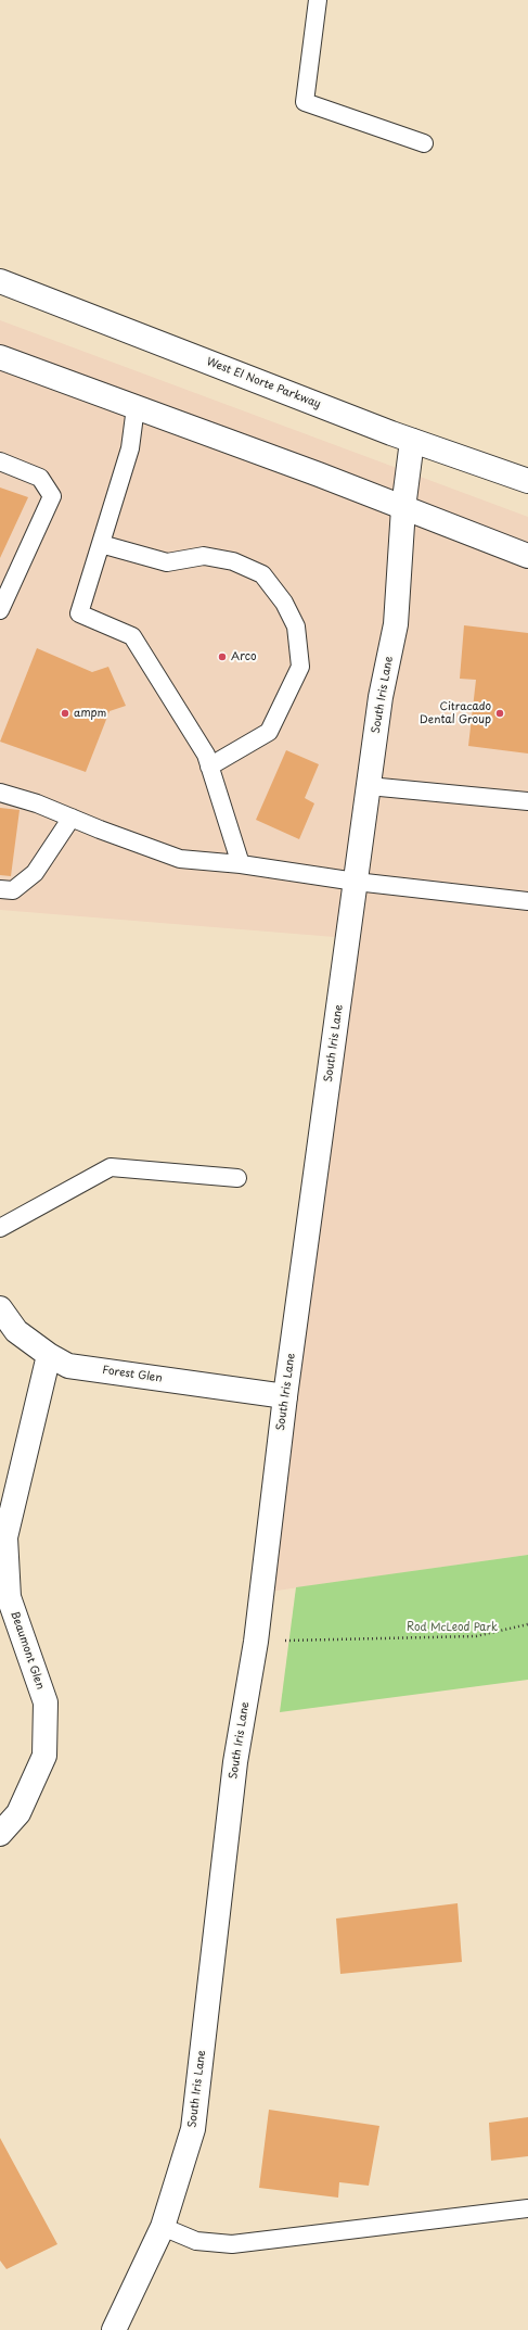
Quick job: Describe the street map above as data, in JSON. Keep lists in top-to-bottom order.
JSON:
{
  "streets": {
    "street": [
      "West El Norte Parkway",
      "South Iris Lane",
      "Forest Glen",
      "Beaumont Glen"
    ]
  },
  "crossings": [
    ["West El Norte Parkway", "South Iris Lane"],
    ["South Iris Lane", "Forest Glen"],
    ["Forest Glen", "Beaumont Glen"]
  ],
  "parks": ["Rod McLeod Park"],
  "places": ["Arco", "ampm", "Citracado Dental Group"]
}
